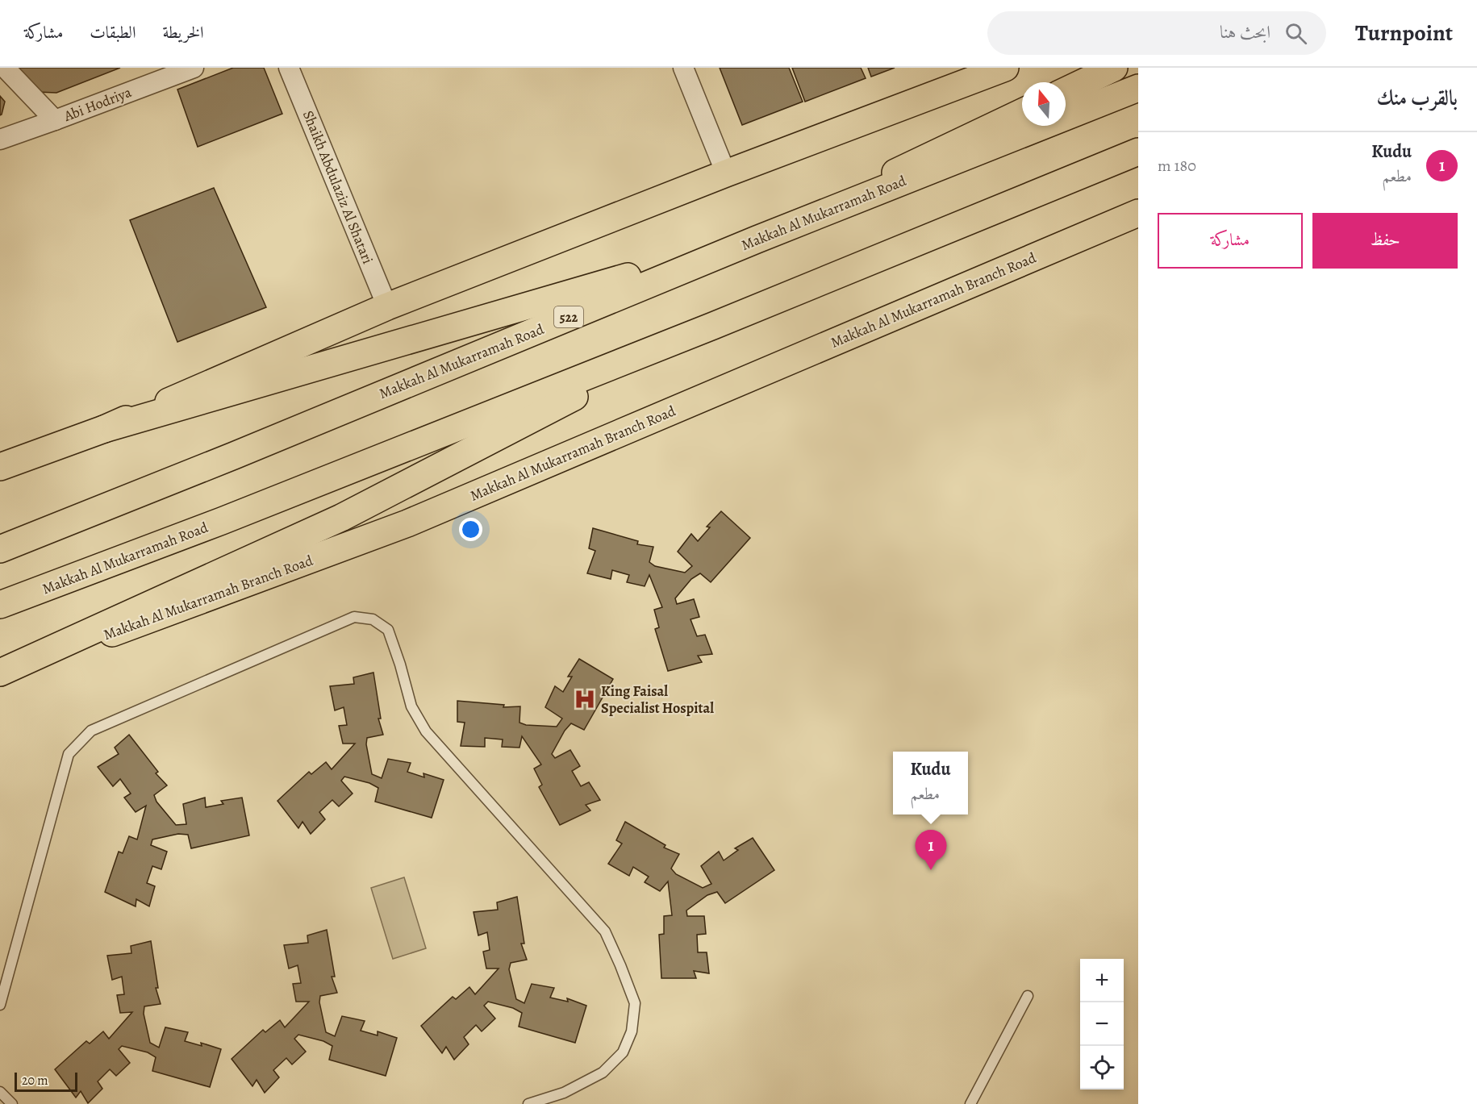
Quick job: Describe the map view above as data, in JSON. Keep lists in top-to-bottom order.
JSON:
{
  "streets": {
    "main road": ["Makkah Al Mukarramah Road", "Makkah Al Mukarramah Branch Road", "522"],
    "street": ["Abi Hodriya", "Shaikh Abdulaziz Al Shatari"]
  },
  "places": {
    "hospital": ["King Faisal Specialist Hospital"]
  },
  "scale_bar": "20 m",
  "north": "top",
  "page": {
    "header": "Turnpoint",
    "search": "ابحث هنا",
    "nav": ["الخريطة", "الطبقات", "مشاركة"],
    "heading": "بالقرب منك",
    "list": [
      {
        "mark": "1",
        "name": "Kudu",
        "note": "مطعم",
        "value": "180 m"
      }
    ],
    "buttons": ["حفظ", "مشاركة"],
    "popup": ["Kudu", "مطعم"],
    "pins": "1",
    "map_buttons": ["+", "−"],
    "scale": "20 m"
  }
}
